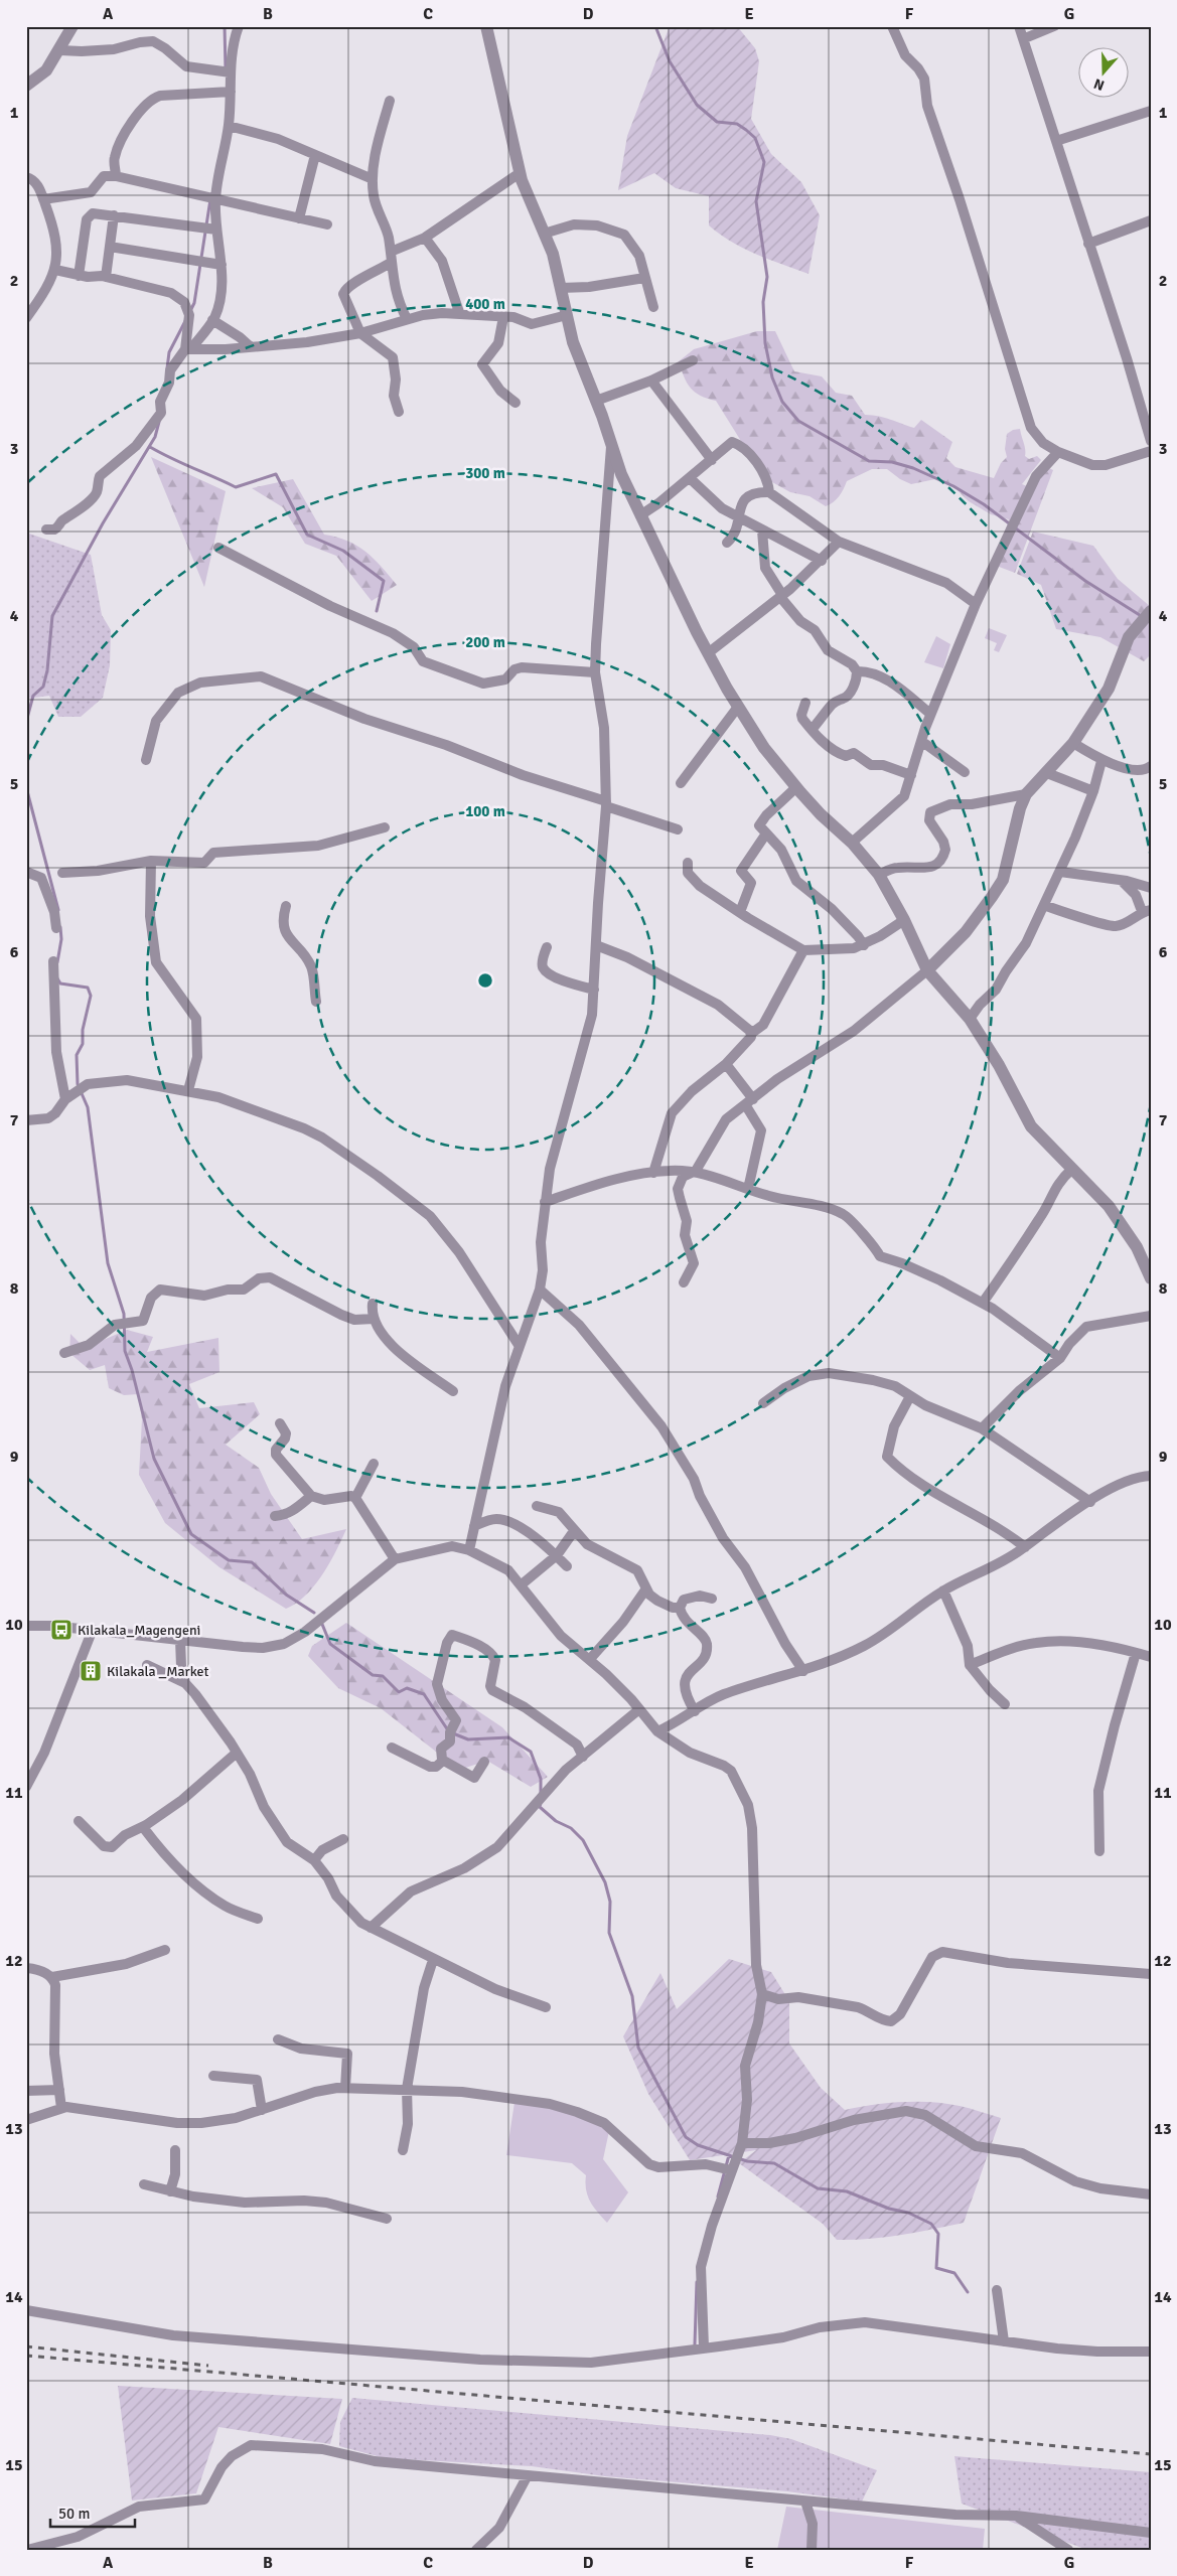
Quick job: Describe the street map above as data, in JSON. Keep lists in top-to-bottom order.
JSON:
{
  "places": {
    "bus stop": ["Kilakala_Magengeni"],
    "building": ["Kilakala _Market"]
  },
  "scale_bar": "50 m",
  "north": "bottom",
  "grid": {
    "columns": [
      "A",
      "B",
      "C",
      "D",
      "E",
      "F",
      "G"
    ],
    "rows": [
      "1",
      "2",
      "3",
      "4",
      "5",
      "6",
      "7",
      "8",
      "9",
      "10",
      "11",
      "12",
      "13",
      "14",
      "15"
    ]
  },
  "rings": [
    "400 m",
    "300 m",
    "200 m",
    "100 m"
  ]
}
